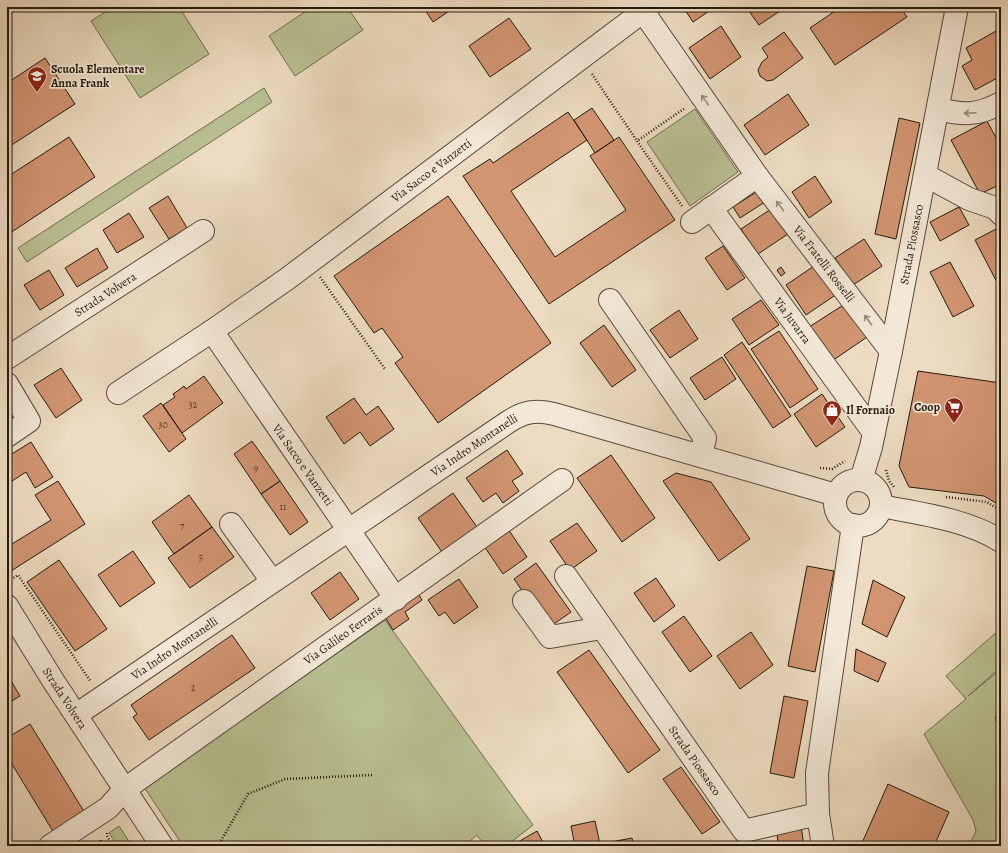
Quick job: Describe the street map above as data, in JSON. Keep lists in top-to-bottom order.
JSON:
{
  "streets": {
    "street": [
      "Via Sacco e Vanzetti",
      "Strada Piossasco",
      "Via Fratelli Rosselli",
      "Strada Volvera",
      "Via Juvarra",
      "Via Indro Montanelli",
      "Via Galileo Ferraris"
    ]
  },
  "crossings": [
    ["Via Sacco e Vanzetti", "Via Fratelli Rosselli"],
    ["Via Sacco e Vanzetti", "Via Indro Montanelli"],
    ["Via Sacco e Vanzetti", "Via Galileo Ferraris"],
    ["Strada Piossasco", "Via Fratelli Rosselli"],
    ["Strada Piossasco", "Via Juvarra"],
    ["Strada Piossasco", "Via Indro Montanelli"],
    ["Strada Volvera", "Via Indro Montanelli"],
    ["Strada Volvera", "Via Galileo Ferraris"]
  ],
  "one_way": ["Via Fratelli Rosselli"],
  "places": {
    "school or university": ["Scuola Elementare Anna Frank"],
    "supermarket": ["Coop"],
    "shop": ["Il Fornaio"]
  },
  "house_numbers": [
    "32",
    "30",
    "9",
    "11",
    "7",
    "5",
    "2"
  ]
}
